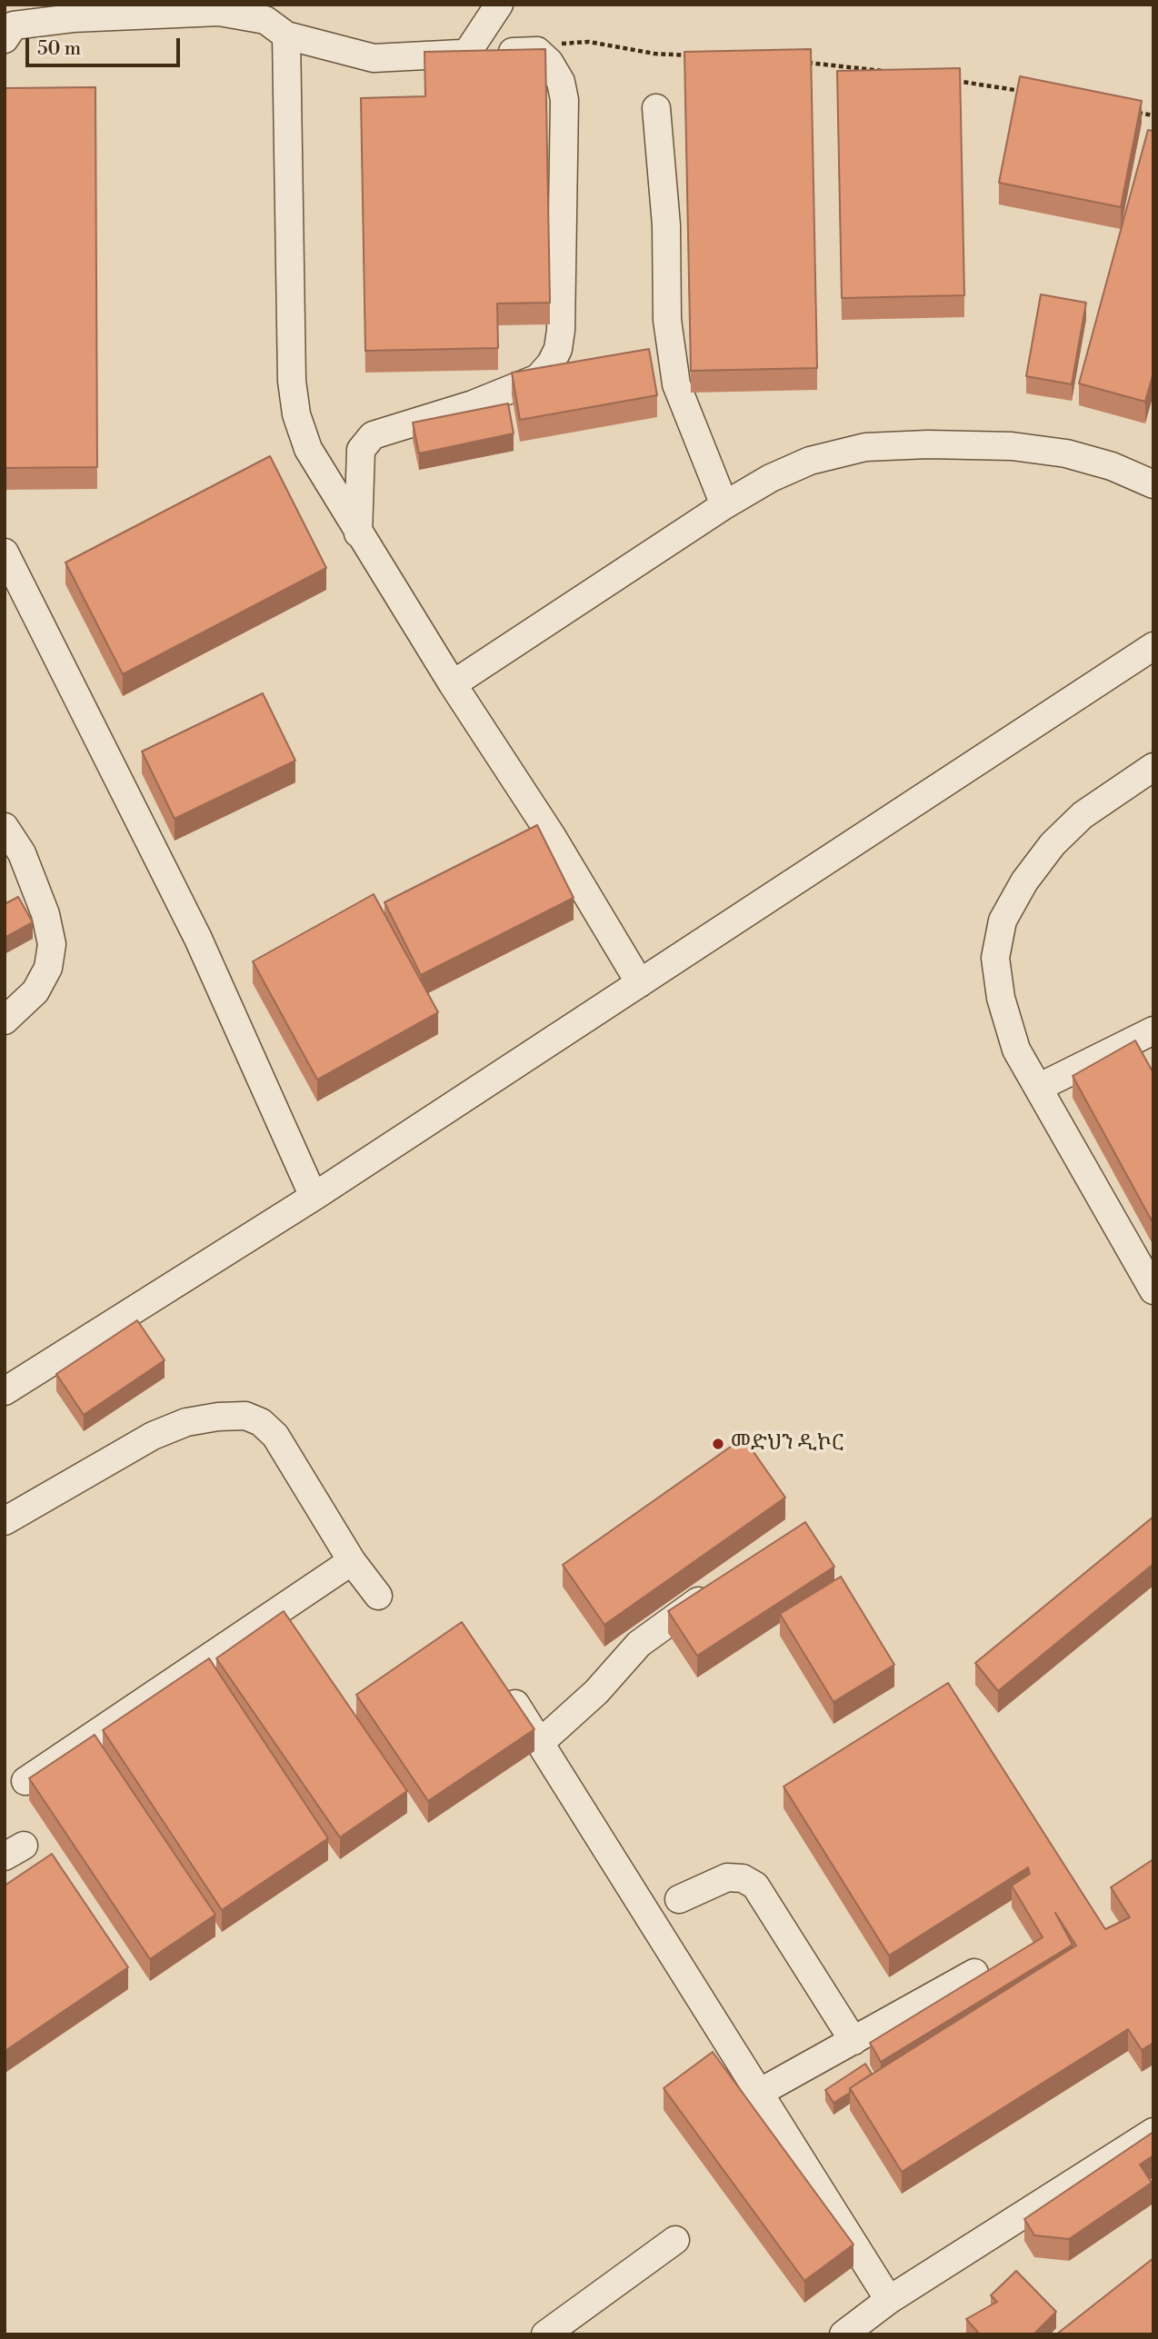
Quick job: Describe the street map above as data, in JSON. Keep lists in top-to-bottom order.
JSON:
{
  "places": ["መድህን ዲኮር"],
  "scale_bar": "50 m"
}
